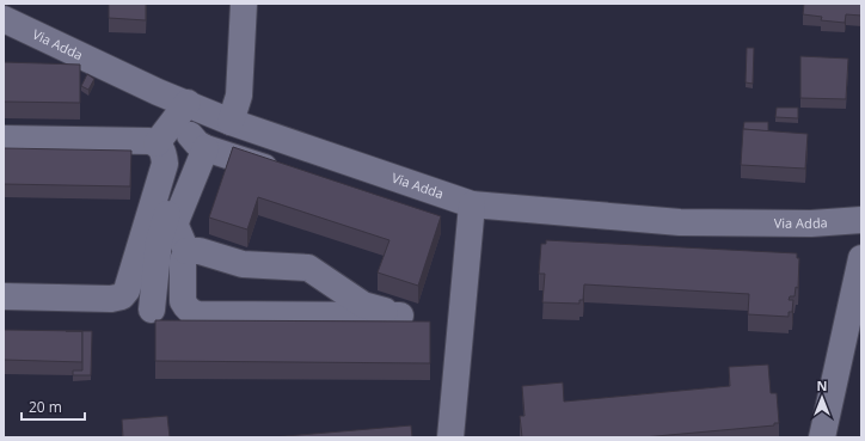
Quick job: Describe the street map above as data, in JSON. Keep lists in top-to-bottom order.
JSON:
{
  "streets": {
    "street": ["Via Adda"]
  },
  "scale_bar": "20 m",
  "north": "top"
}
